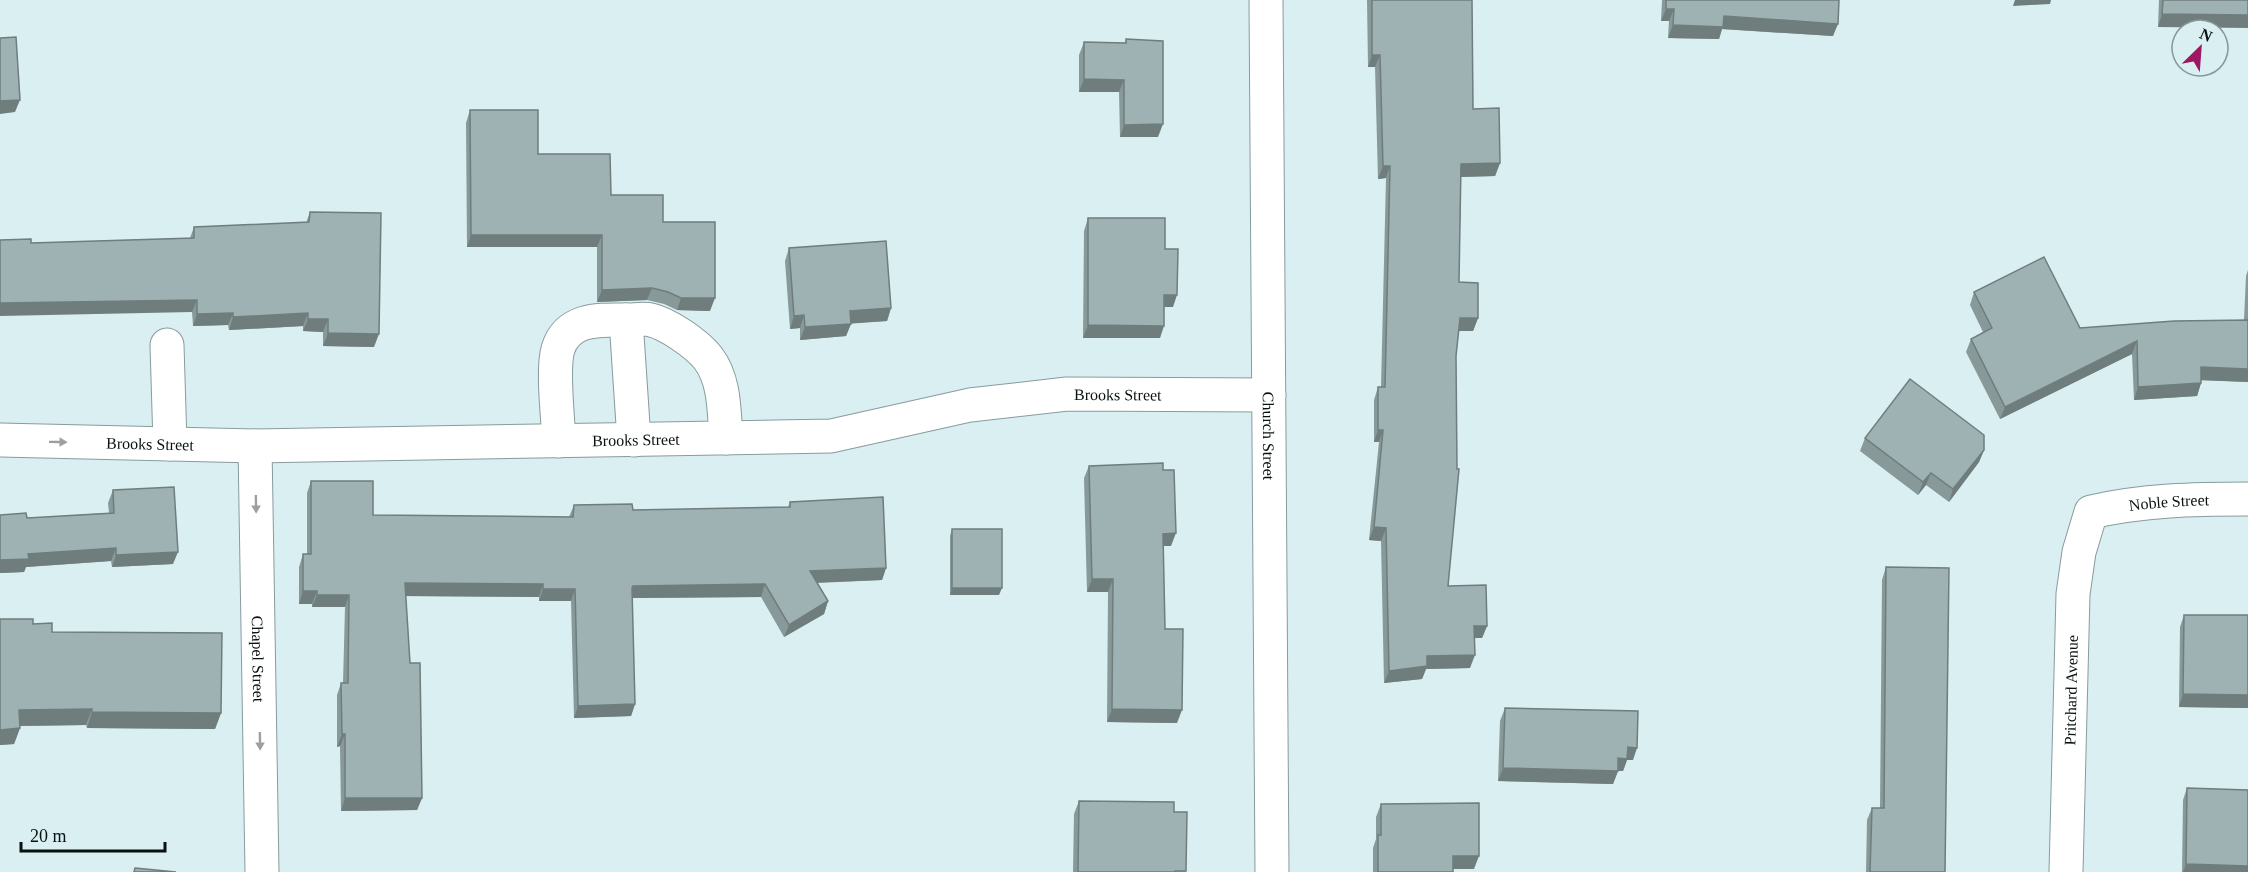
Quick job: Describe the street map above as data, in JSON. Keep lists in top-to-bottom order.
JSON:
{
  "streets": {
    "street": [
      "Brooks Street",
      "Church Street",
      "Noble Street",
      "Chapel Street",
      "Pritchard Avenue"
    ]
  },
  "crossings": [
    ["Brooks Street", "Church Street"],
    ["Brooks Street", "Chapel Street"],
    ["Noble Street", "Pritchard Avenue"]
  ],
  "one_way": ["Chapel Street"],
  "scale_bar": "20 m",
  "north": "top right"
}
